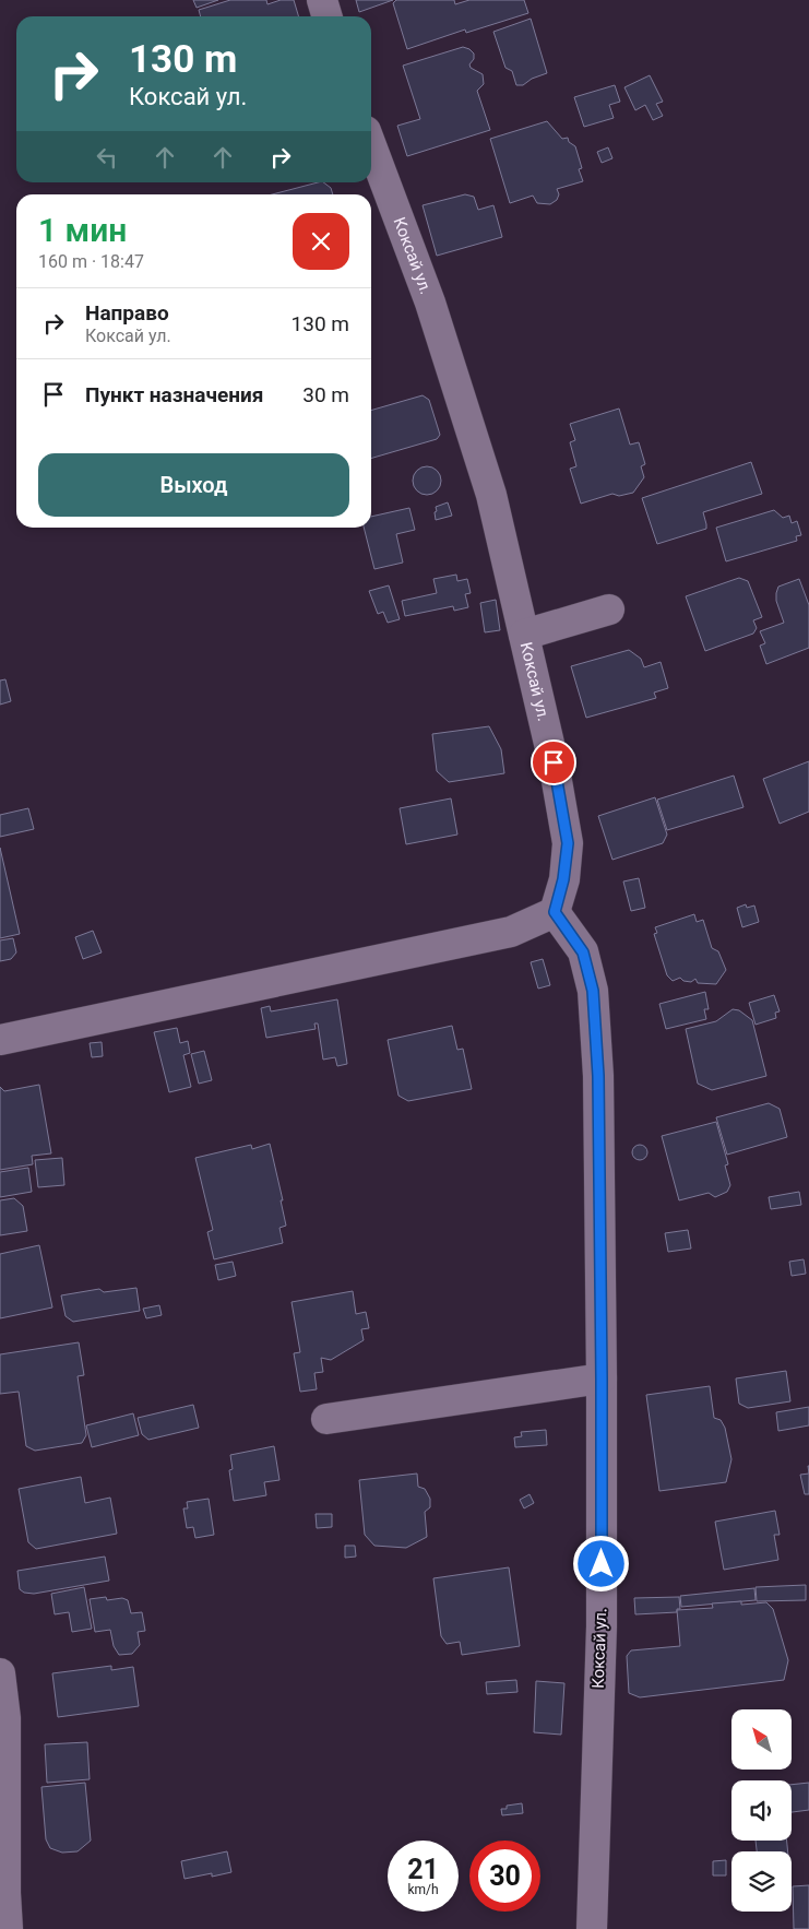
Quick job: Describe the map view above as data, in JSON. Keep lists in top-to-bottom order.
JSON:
{
  "streets": {
    "street": ["Коксай ул."]
  },
  "north": "top left",
  "page": {
    "turn": ["130 m", "Коксай ул."],
    "heading": ["1 мин", "160 m · 18:47"],
    "list": [
      {
        "name": "Направо",
        "note": "Коксай ул.",
        "value": "130 m"
      },
      {
        "name": "Пункт назначения",
        "value": "30 m"
      }
    ],
    "buttons": "Выход",
    "speed": "21 km/h",
    "limit": "30"
  }
}
